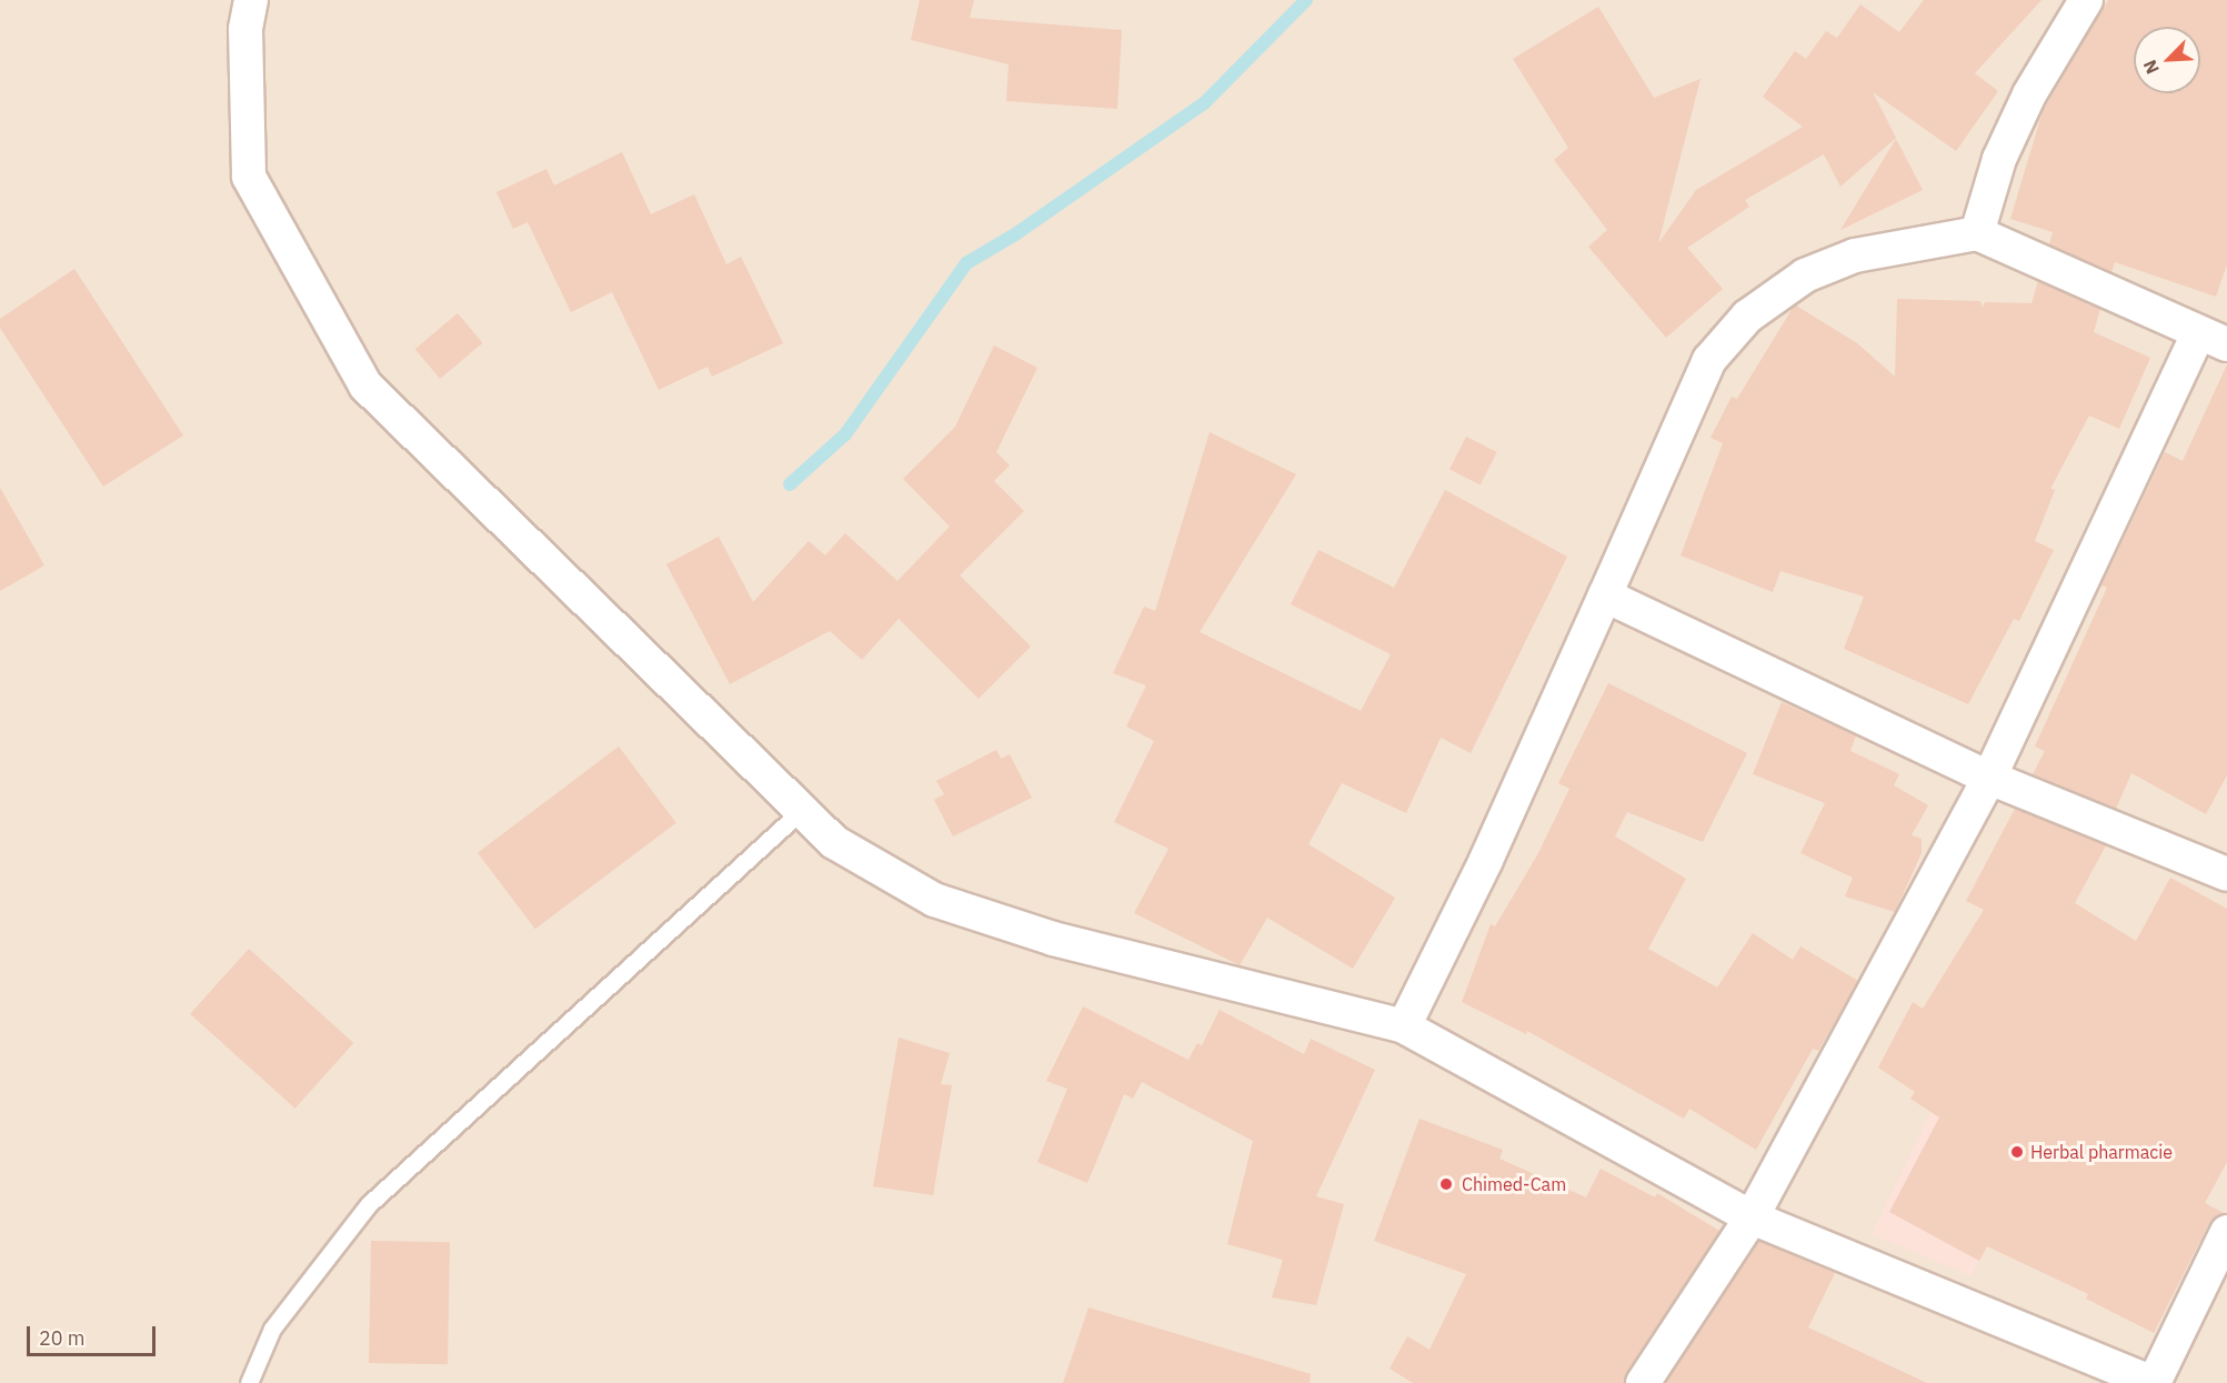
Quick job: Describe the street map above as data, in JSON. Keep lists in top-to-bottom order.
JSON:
{
  "places": ["Herbal pharmacie", "Chimed-Cam"],
  "scale_bar": "20 m",
  "north": "bottom left"
}
